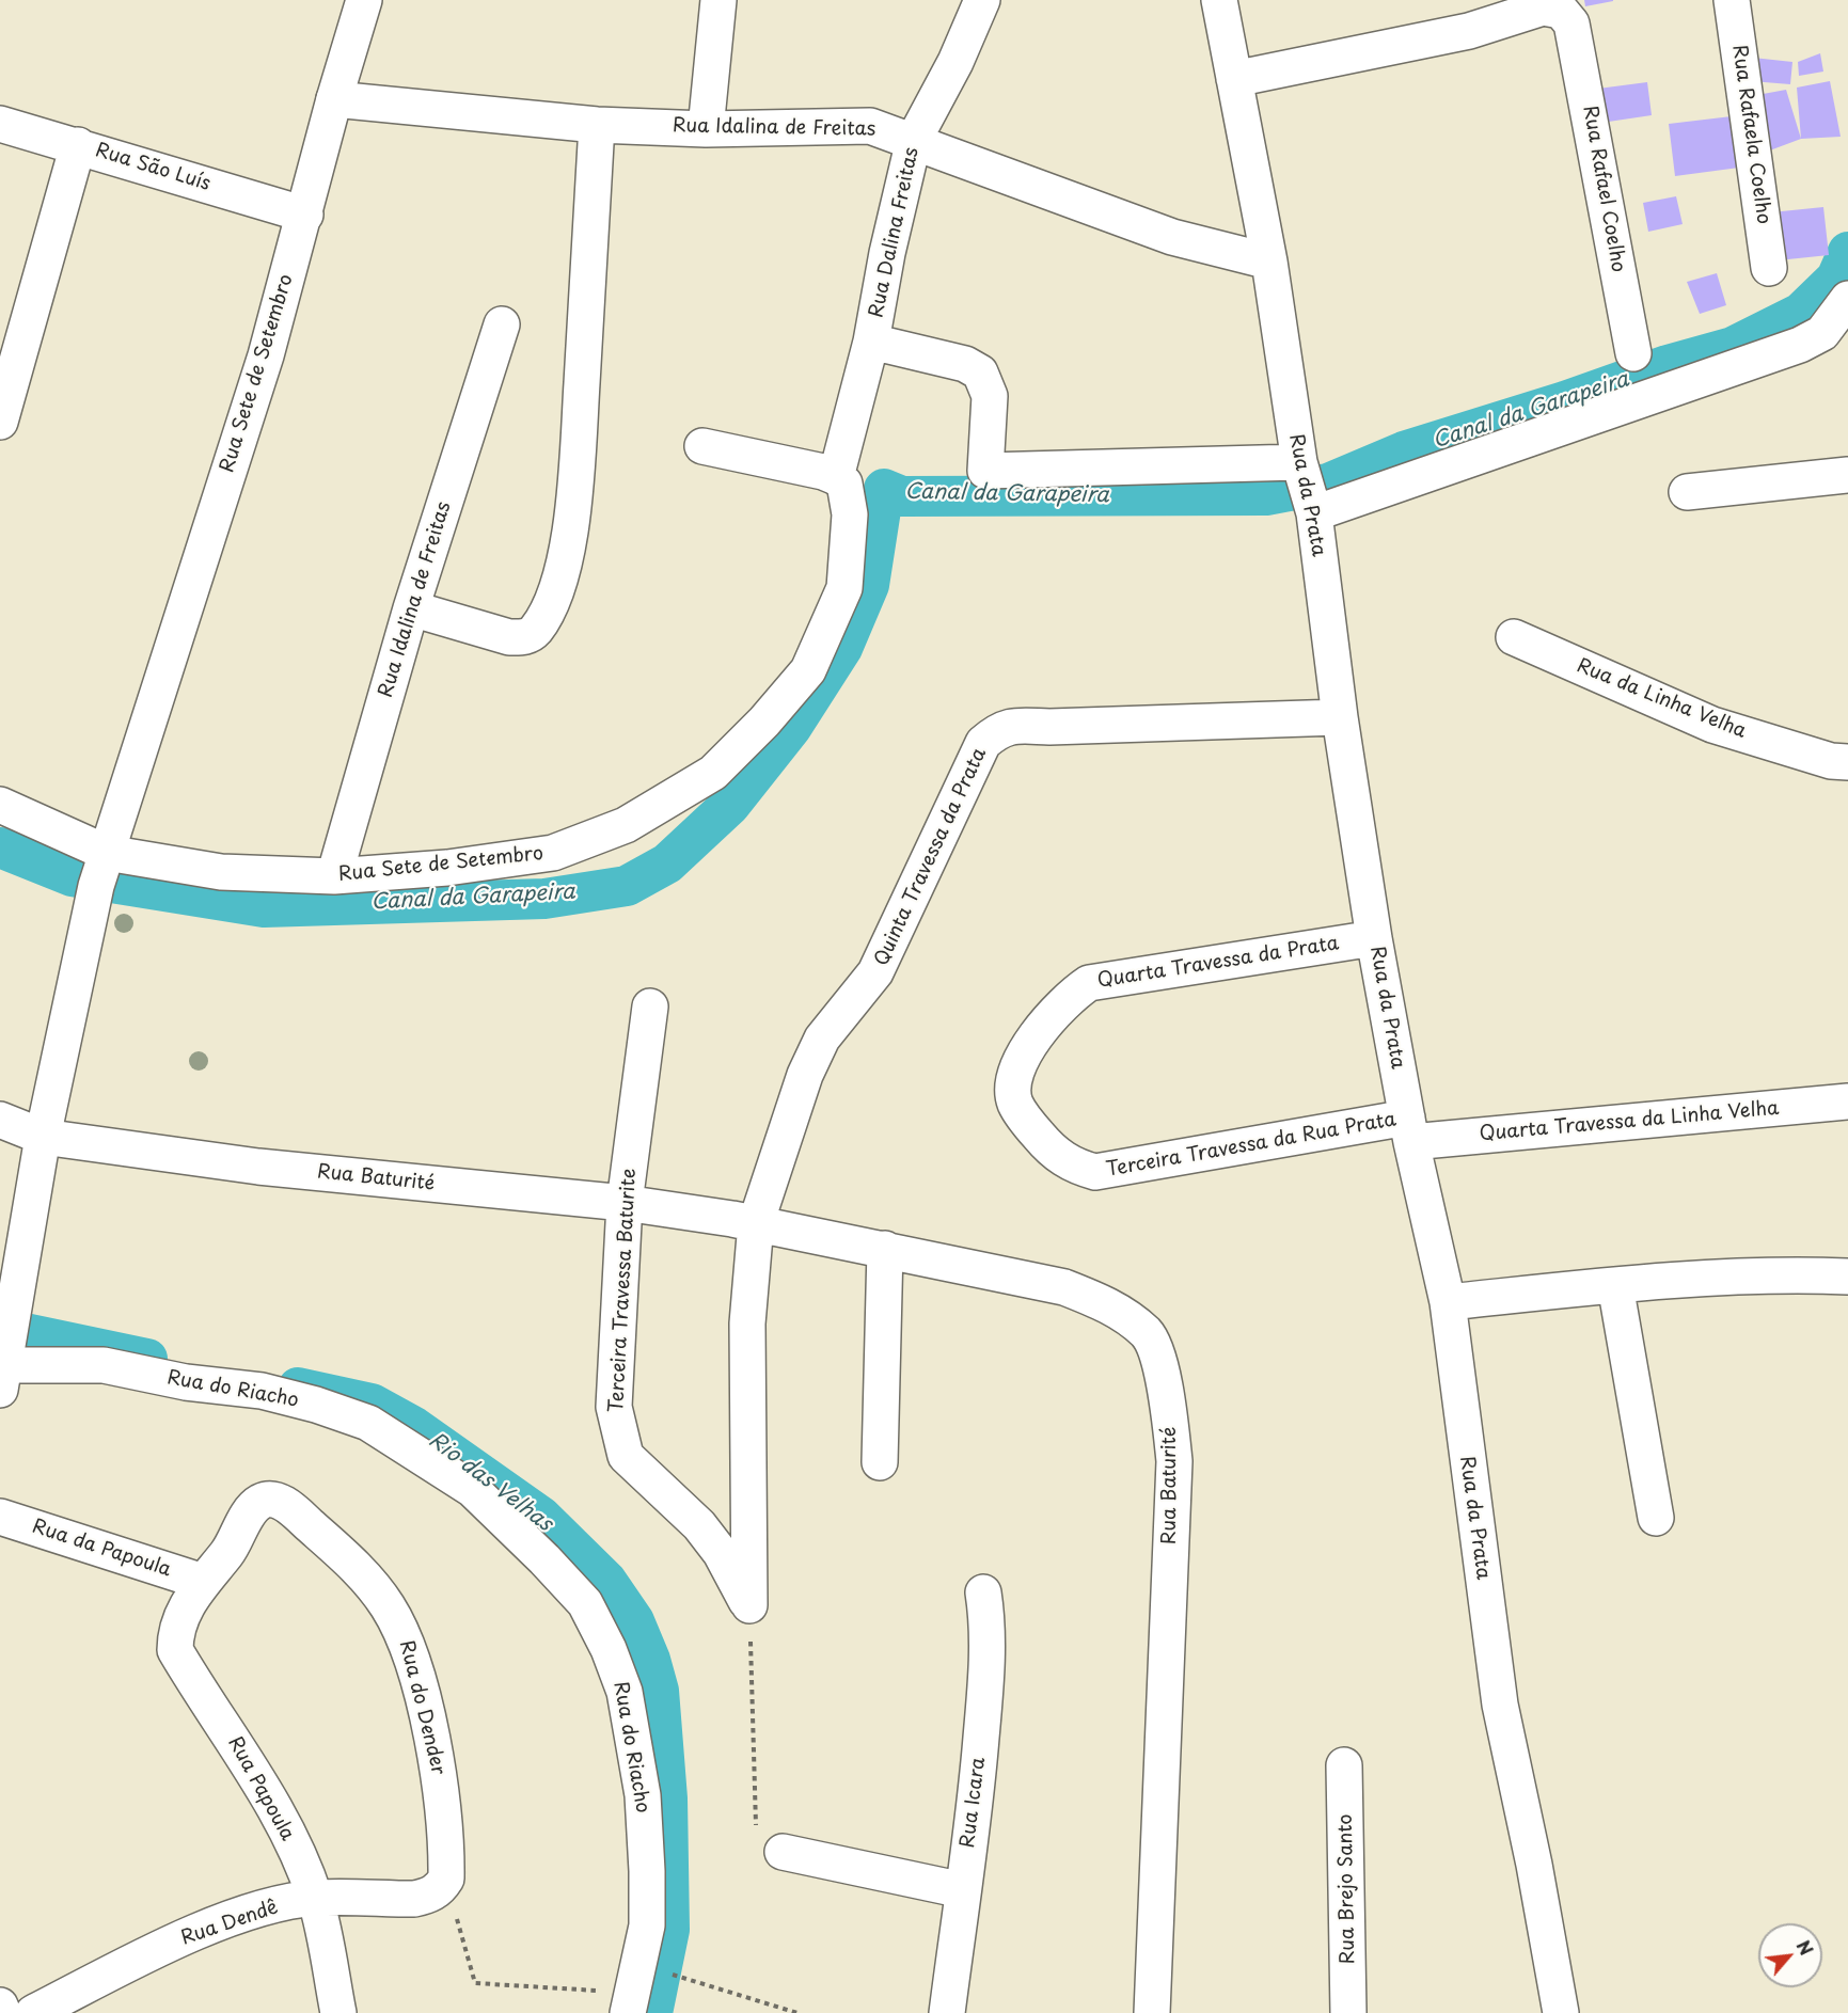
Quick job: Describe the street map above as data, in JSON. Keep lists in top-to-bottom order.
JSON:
{
  "streets": {
    "street": [
      "Rua Idalina de Freitas",
      "Rua Rafaela Coelho",
      "Rua São Luís",
      "Rua Rafael Coelho",
      "Rua Dalina Freitas",
      "Rua Sete de Setembro",
      "Rua da Prata",
      "Rua da Linha Velha",
      "Quinta Travessa da Prata",
      "Quarta Travessa da Prata",
      "Quarta Travessa da Linha Velha",
      "Terceira Travessa da Rua Prata",
      "Rua Baturité",
      "Terceira Travessa Baturite",
      "Rua do Riacho",
      "Rua da Papoula",
      "Rua do Dender",
      "Rua Papoula",
      "Rua Icara",
      "Rua Brejo Santo",
      "Rua Dendê"
    ]
  },
  "crossings": [
    ["Rua Idalina de Freitas", "Rua Dalina Freitas"],
    ["Rua Idalina de Freitas", "Rua Sete de Setembro"],
    ["Rua Idalina de Freitas", "Rua da Prata"],
    ["Rua São Luís", "Rua Sete de Setembro"],
    ["Rua Rafael Coelho", "Rua da Prata"],
    ["Rua Dalina Freitas", "Rua Sete de Setembro"],
    ["Rua Sete de Setembro", "Rua Baturité"],
    ["Rua Sete de Setembro", "Rua do Riacho"],
    ["Rua da Prata", "Quinta Travessa da Prata"],
    ["Rua da Prata", "Quarta Travessa da Prata"],
    ["Rua da Prata", "Quarta Travessa da Linha Velha"],
    ["Rua da Prata", "Terceira Travessa da Rua Prata"],
    ["Quinta Travessa da Prata", "Rua Baturité"],
    ["Quarta Travessa da Prata", "Terceira Travessa da Rua Prata"],
    ["Quarta Travessa da Linha Velha", "Terceira Travessa da Rua Prata"],
    ["Rua Baturité", "Terceira Travessa Baturite"],
    ["Rua da Papoula", "Rua do Dender"],
    ["Rua da Papoula", "Rua Papoula"],
    ["Rua do Dender", "Rua Papoula"],
    ["Rua do Dender", "Rua Dendê"],
    ["Rua Papoula", "Rua Dendê"]
  ],
  "water": ["Canal da Garapeira", "Rio das Velhas"],
  "north": "top right"
}
